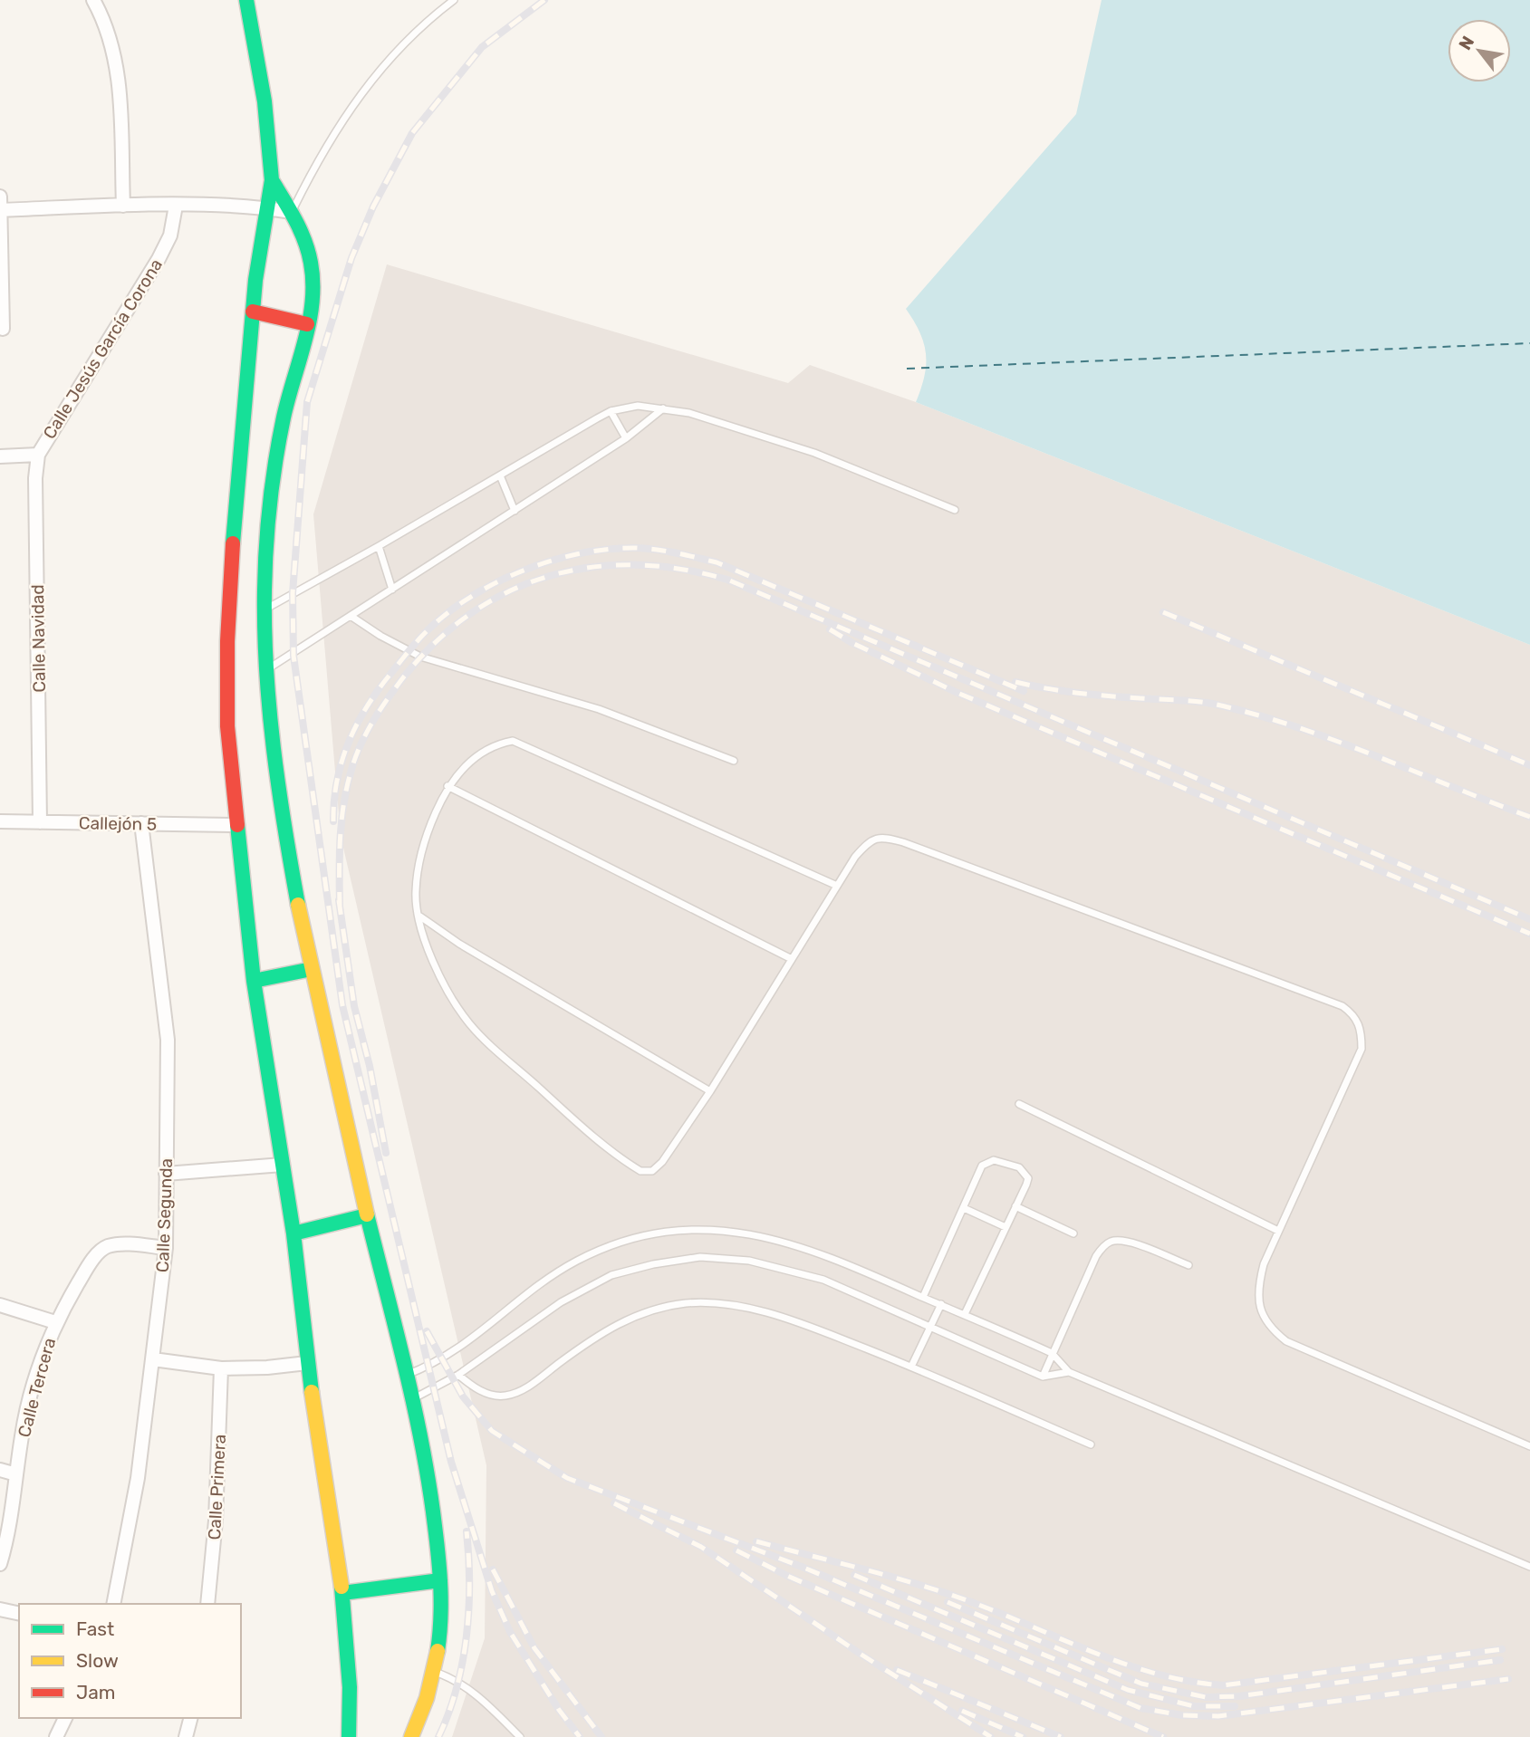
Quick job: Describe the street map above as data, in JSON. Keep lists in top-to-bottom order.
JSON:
{
  "streets": {
    "street": [
      "Calle Jesús García Corona",
      "Calle Navidad",
      "Callejón 5",
      "Calle Segunda",
      "Calle Tercera",
      "Calle Primera"
    ]
  },
  "crossings": [
    ["Calle Jesús García Corona", "Calle Navidad"],
    ["Calle Navidad", "Callejón 5"],
    ["Callejón 5", "Calle Segunda"],
    ["Calle Segunda", "Calle Tercera"]
  ],
  "legend": ["Fast", "Slow", "Jam"],
  "north": "top left"
}
